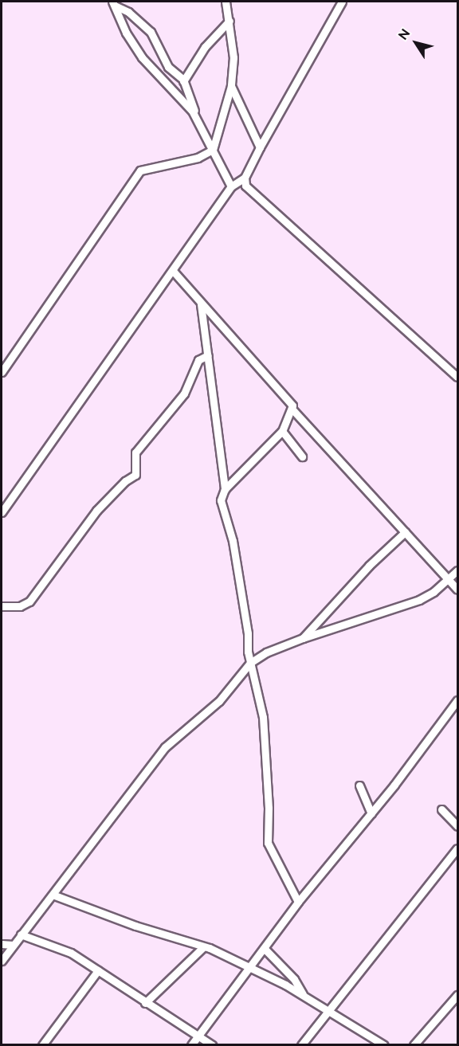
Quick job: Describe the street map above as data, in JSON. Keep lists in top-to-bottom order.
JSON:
{
  "north": "top left"
}
